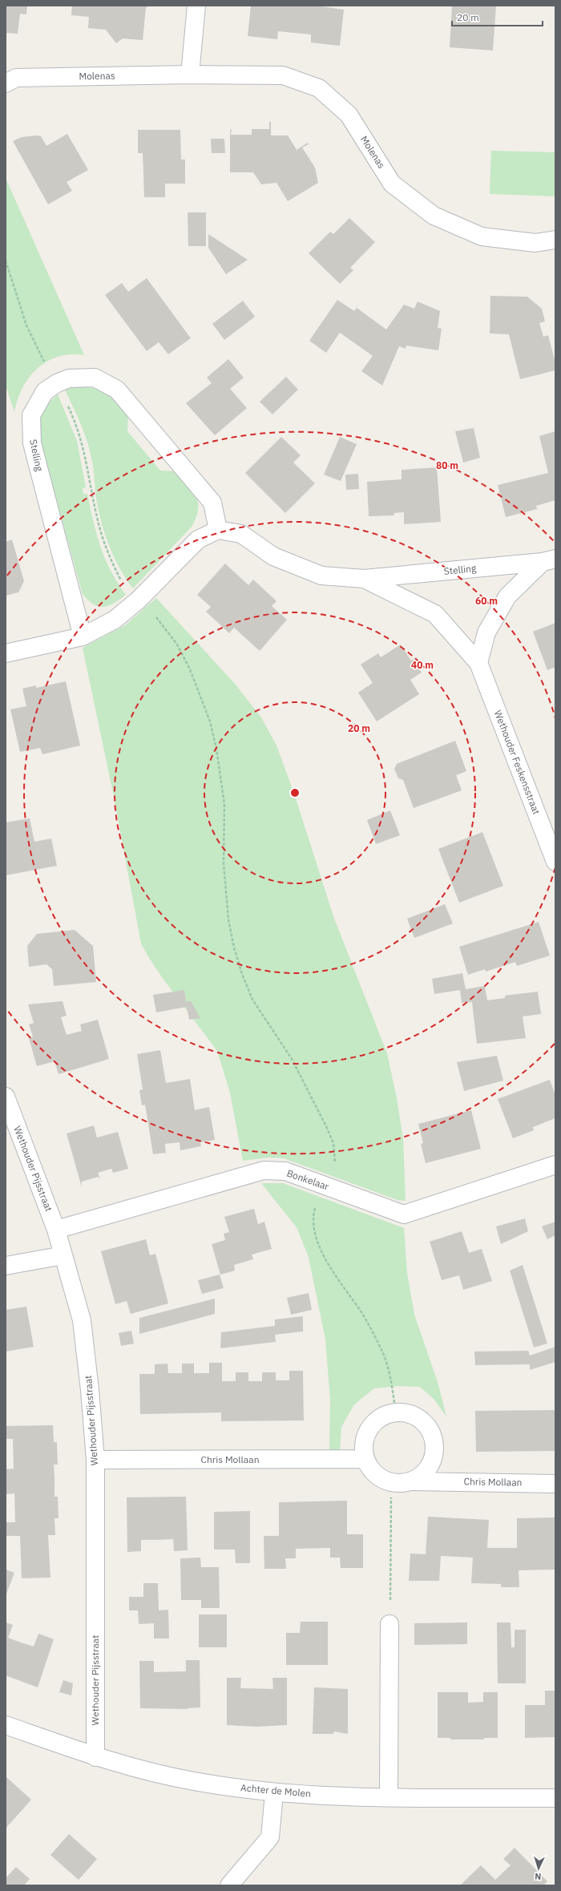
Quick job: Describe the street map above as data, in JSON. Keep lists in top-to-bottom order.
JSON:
{
  "streets": {
    "street": [
      "Molenas",
      "Stelling",
      "Wethouder Feskensstraat",
      "Wethouder Pijsstraat",
      "Bonkelaar",
      "Chris Mollaan",
      "Achter de Molen"
    ]
  },
  "crossings": [
    ["Stelling", "Wethouder Feskensstraat"],
    ["Wethouder Pijsstraat", "Bonkelaar"],
    ["Wethouder Pijsstraat", "Chris Mollaan"],
    ["Wethouder Pijsstraat", "Achter de Molen"]
  ],
  "scale_bar": "20 m",
  "north": "bottom",
  "rings": [
    "80 m",
    "60 m",
    "40 m",
    "20 m"
  ]
}
